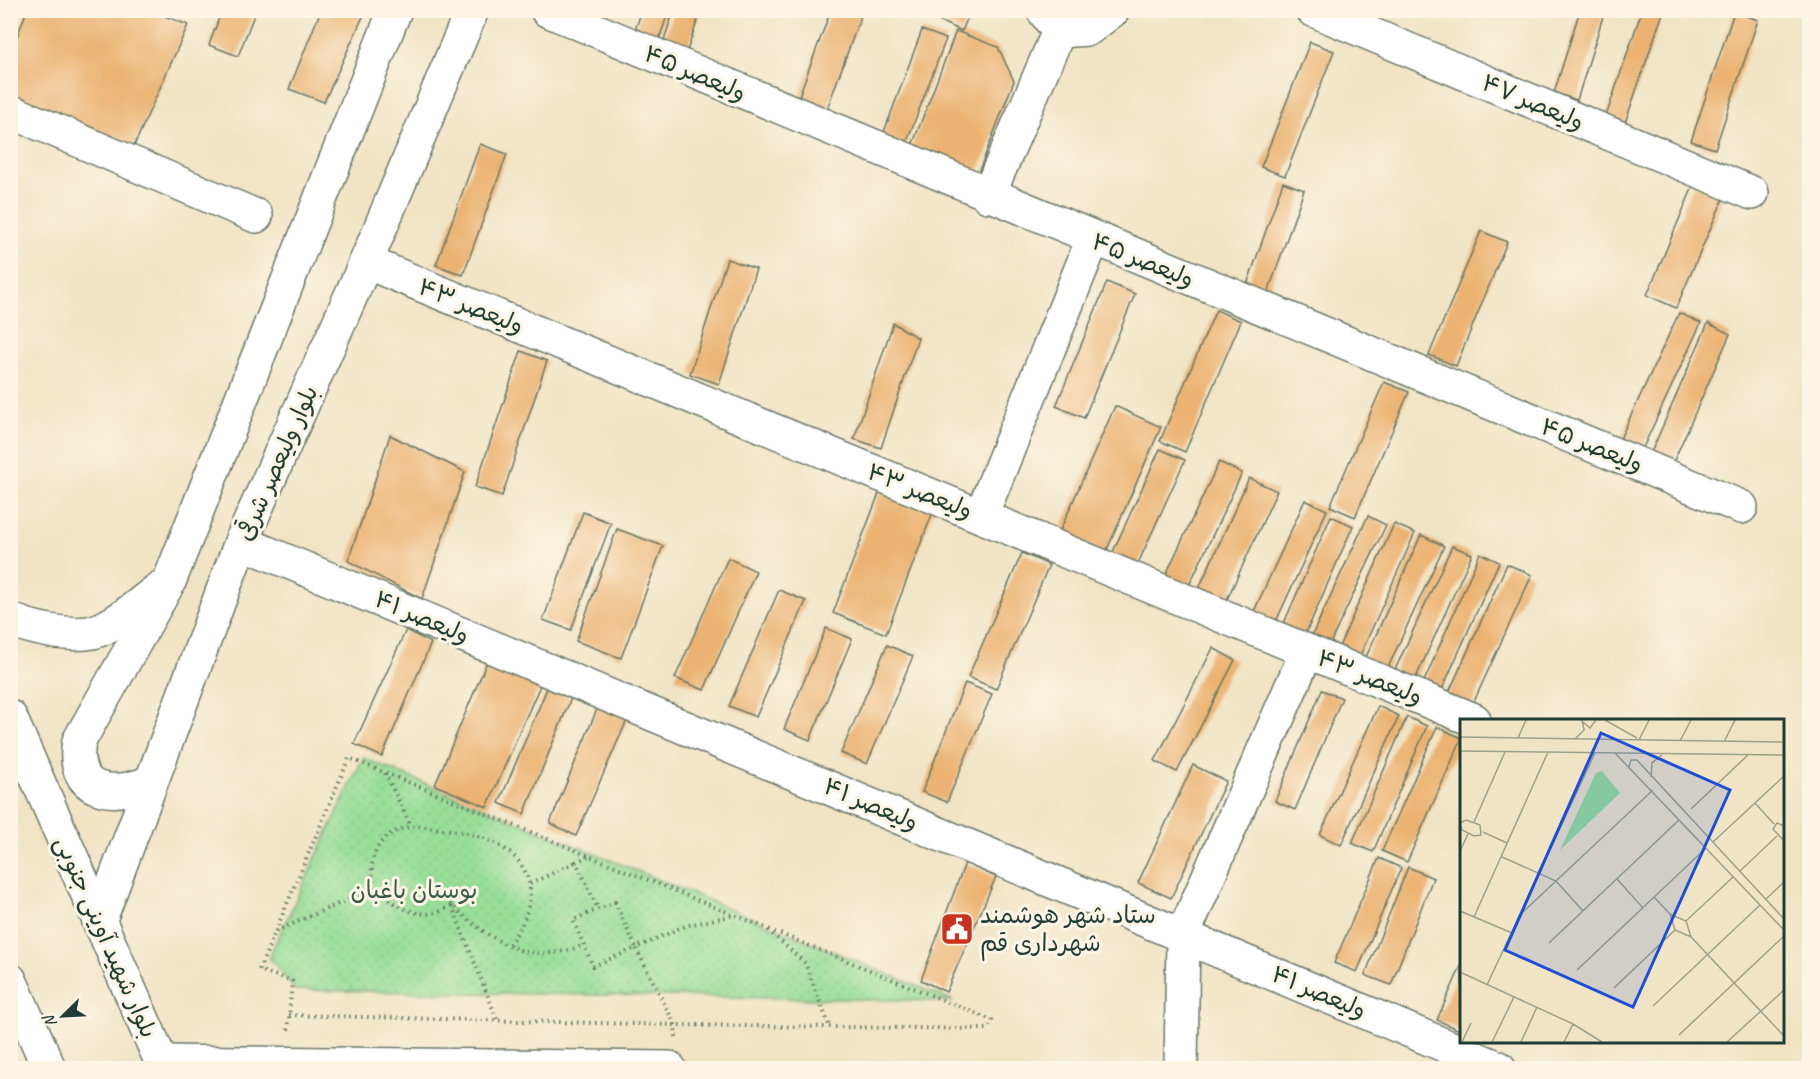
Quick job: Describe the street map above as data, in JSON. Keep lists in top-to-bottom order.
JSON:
{
  "streets": {
    "street": [
      "ولیعصر ۴۵",
      "ولیعصر ۴۷",
      "ولیعصر ۴۳",
      "بلوار ولیعصر شرقی",
      "ولیعصر ۴۱",
      "بلوار شهید آوینی جنوبی"
    ]
  },
  "crossings": [
    ["ولیعصر ۴۳", "بلوار ولیعصر شرقی"],
    ["بلوار ولیعصر شرقی", "ولیعصر ۴۱"],
    ["بلوار ولیعصر شرقی", "بلوار شهید آوینی جنوبی"]
  ],
  "parks": ["بوستان باغبان"],
  "places": {
    "public building": ["ستاد شهر هوشمند شهرداری قم"]
  },
  "north": "bottom left"
}
